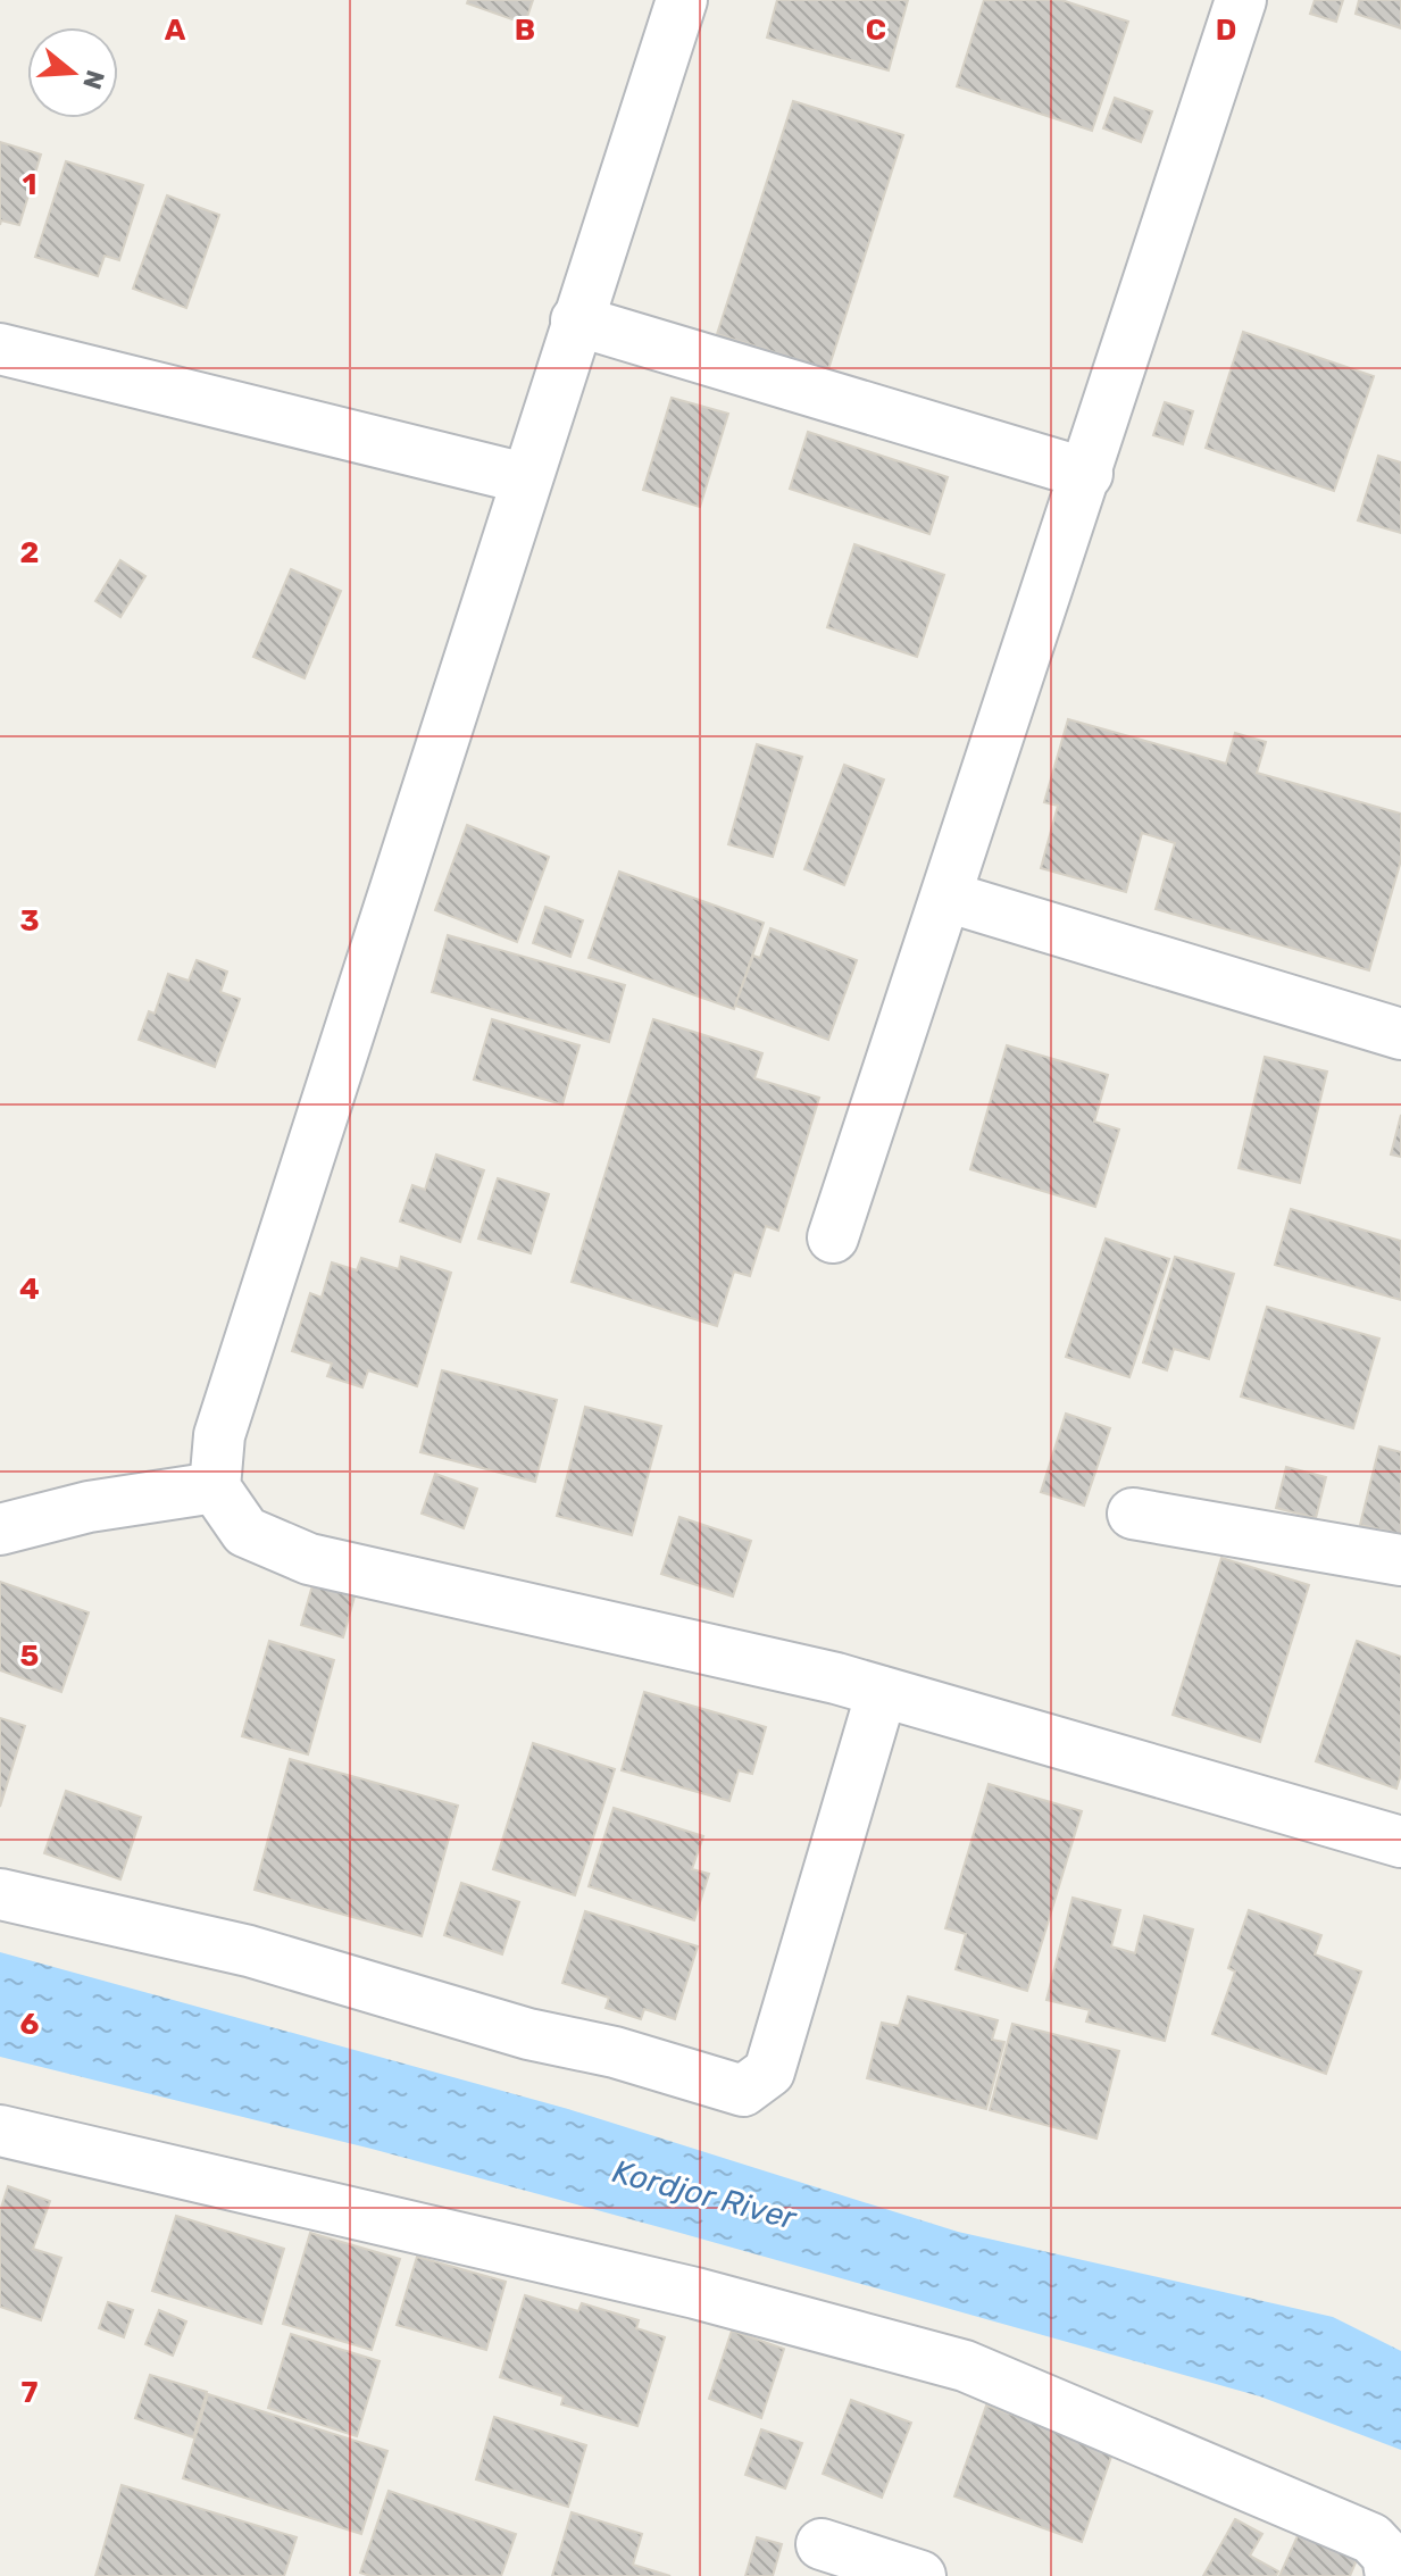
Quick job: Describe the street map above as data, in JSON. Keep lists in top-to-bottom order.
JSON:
{
  "water": ["Kordjor River"],
  "north": "right",
  "grid": {
    "columns": [
      "A",
      "B",
      "C",
      "D"
    ],
    "rows": [
      "1",
      "2",
      "3",
      "4",
      "5",
      "6",
      "7"
    ]
  }
}
